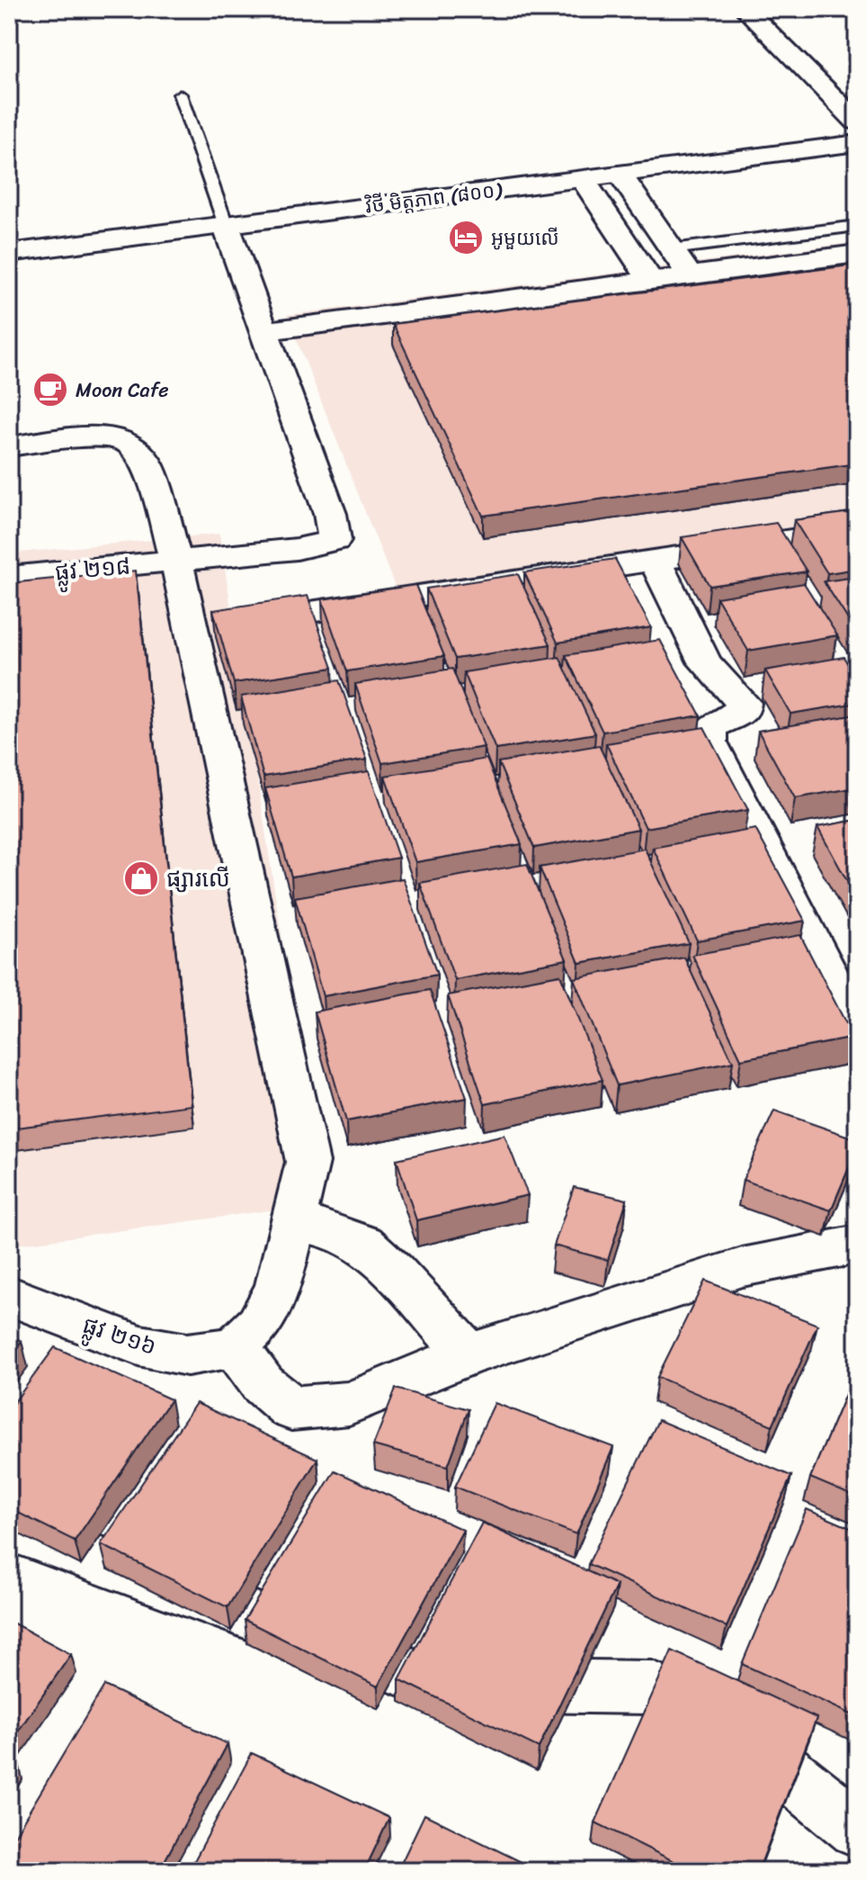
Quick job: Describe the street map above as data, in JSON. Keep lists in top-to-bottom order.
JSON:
{
  "streets": {
    "street": ["វិថី មិត្តភាព (៨០០)", "ផ្លូវ ២១៨", "ផ្លូវ ២១៦"]
  },
  "places": {
    "hotel": ["អូមួយលេី"],
    "cafe": ["Moon Cafe"],
    "shop": ["ផ្សារលើ"]
  }
}
